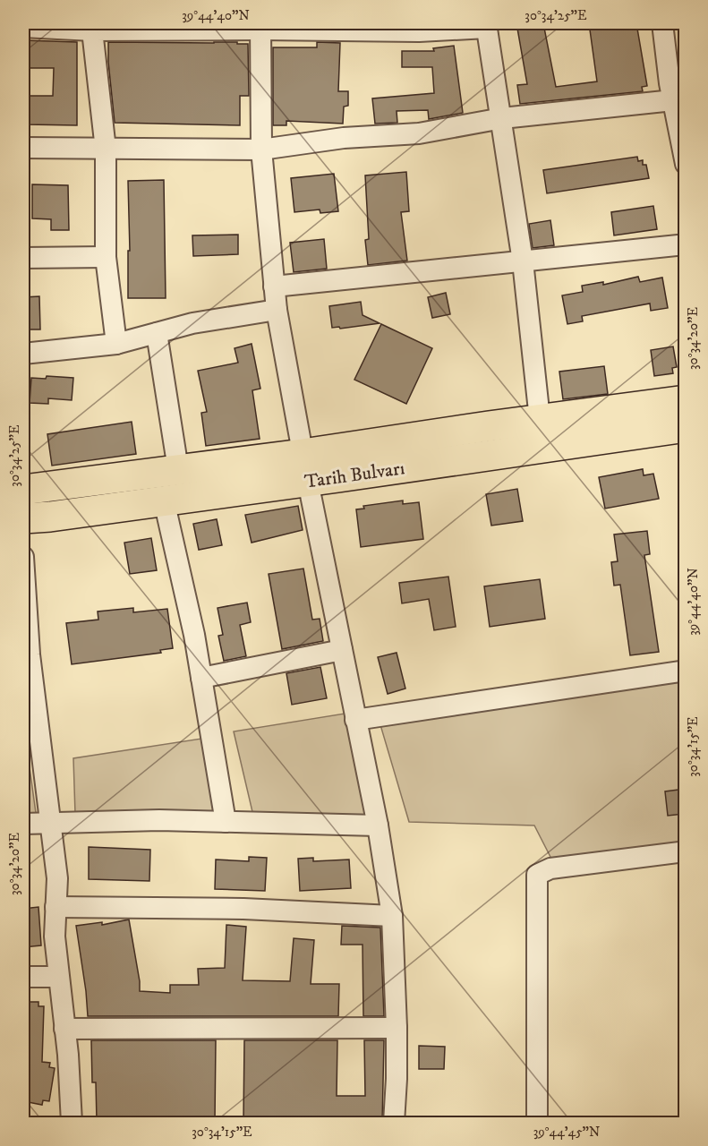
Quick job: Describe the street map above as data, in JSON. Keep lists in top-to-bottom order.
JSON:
{
  "streets": {
    "main road": ["Tarih Bulvarı"]
  },
  "coordinates": [
    "39°44'40\"N",
    "30°34'25\"E",
    "30°34'20\"E",
    "30°34'15\"E",
    "39°44'45\"N"
  ]
}
